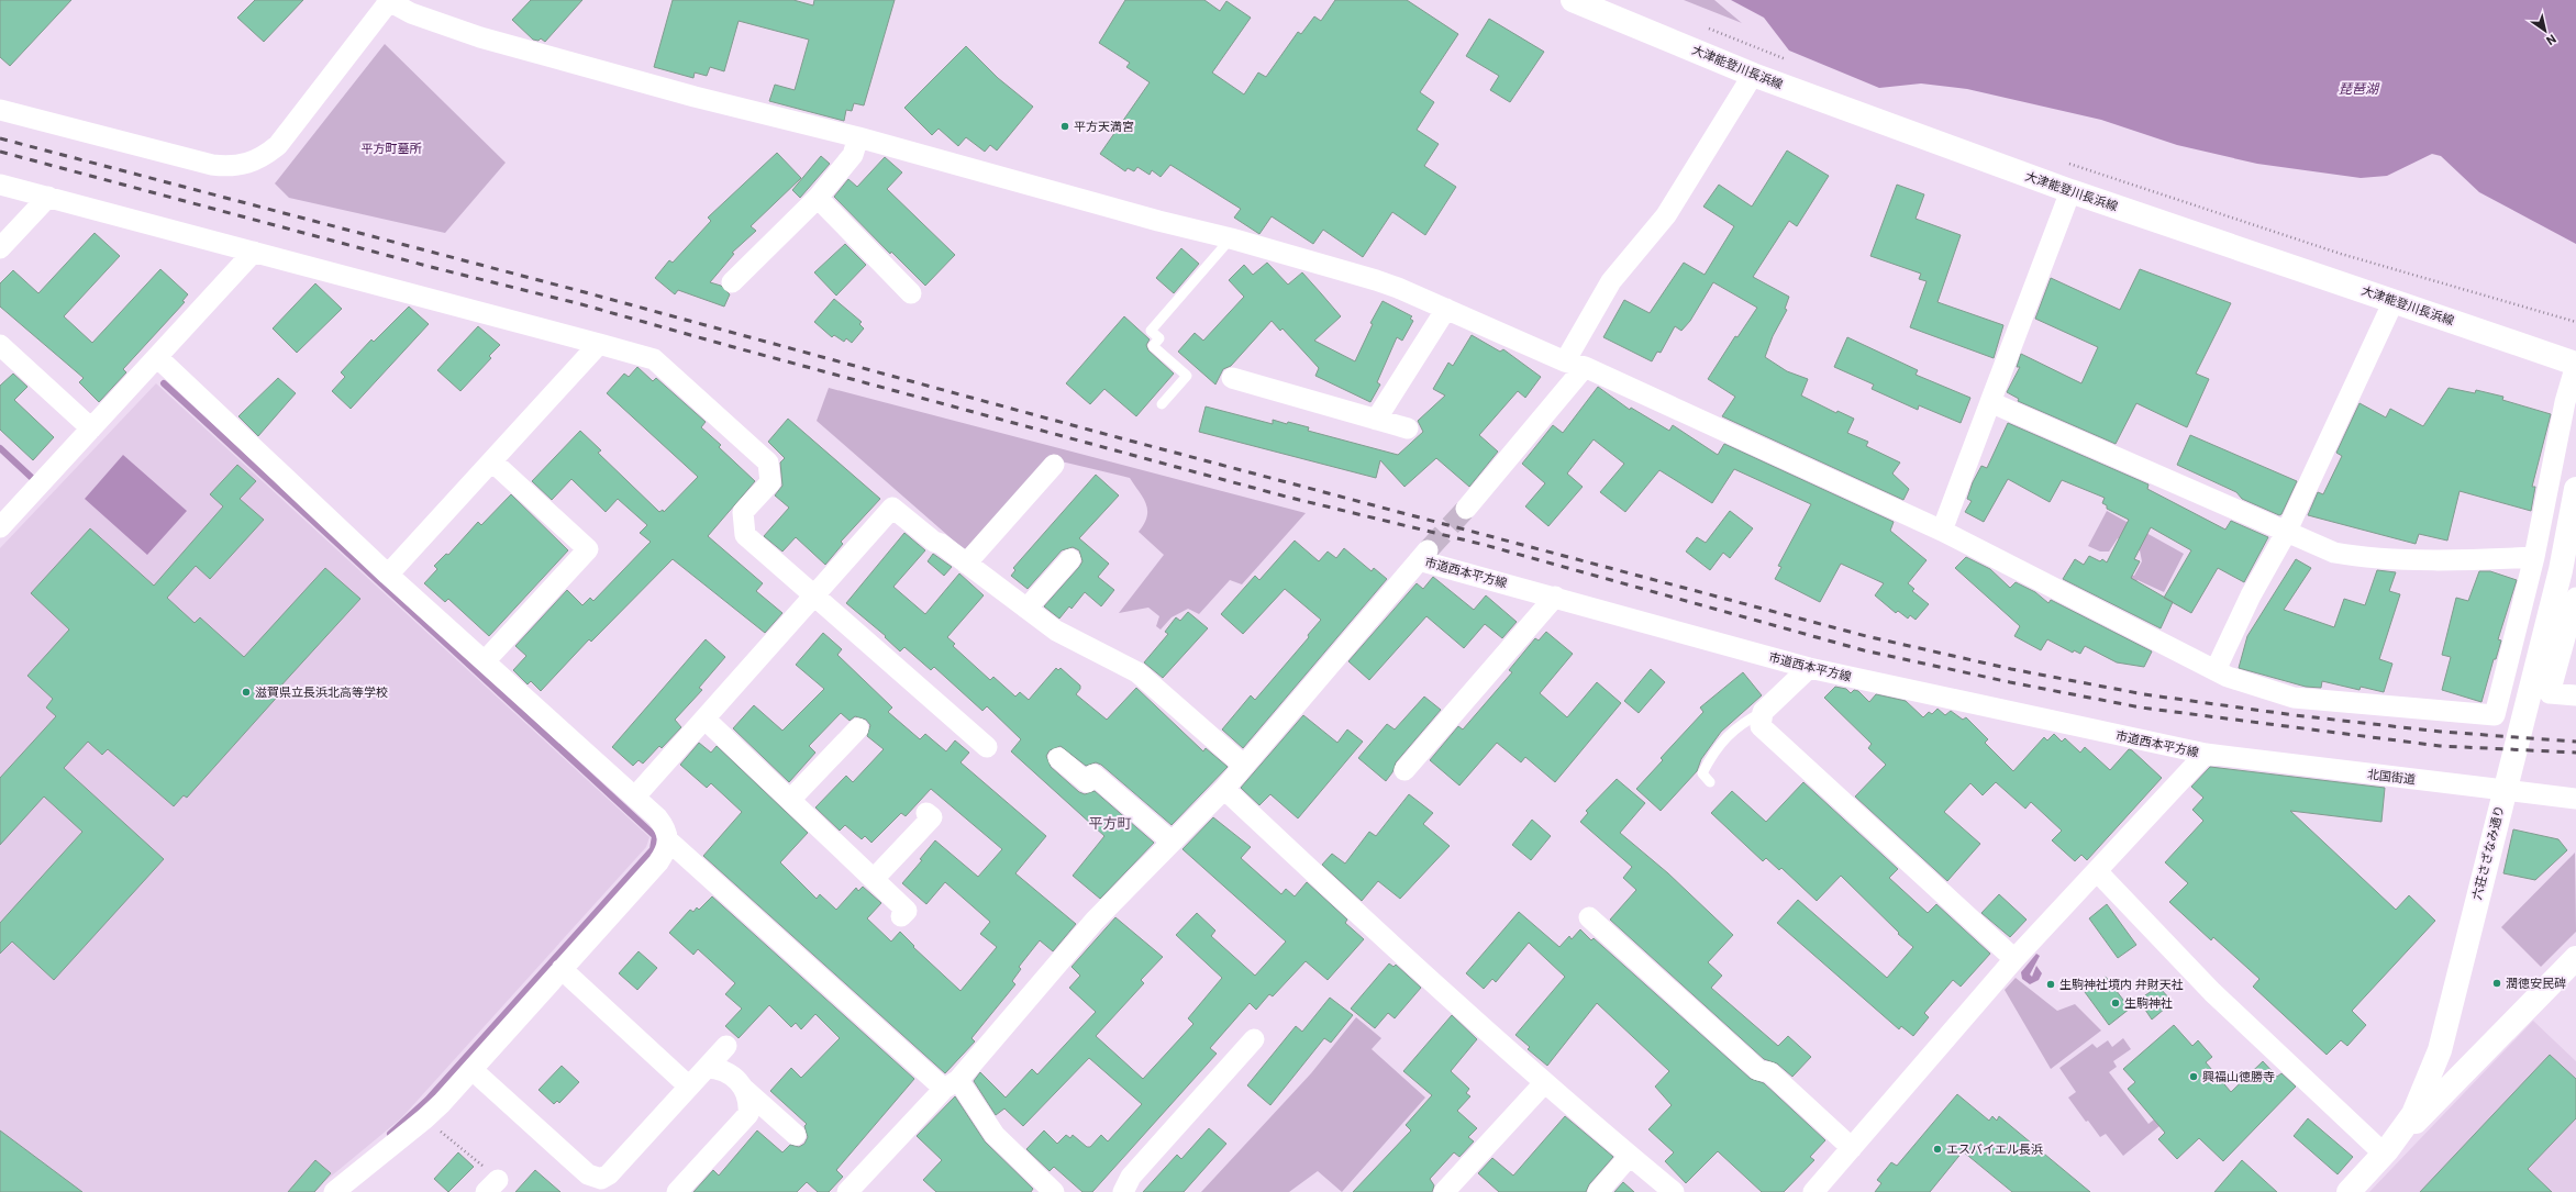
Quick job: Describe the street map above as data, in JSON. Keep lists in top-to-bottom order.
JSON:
{
  "streets": {
    "main road": ["大津能登川長浜線", "六荘さざなみ通り"],
    "street": ["市道西本平方線", "北国街道"]
  },
  "crossings": [
    ["市道西本平方線", "北国街道"]
  ],
  "districts": ["平方町"],
  "water": ["琵琶湖"],
  "parks": ["平方町墓所"],
  "places": [
    "平方天満宮",
    "滋賀県立長浜北高等学校",
    "潤徳安民碑",
    "生駒神社境内 弁財天社",
    "生駒神社",
    "興福山徳勝寺",
    "エスバイエル長浜"
  ],
  "north": "bottom right"
}
